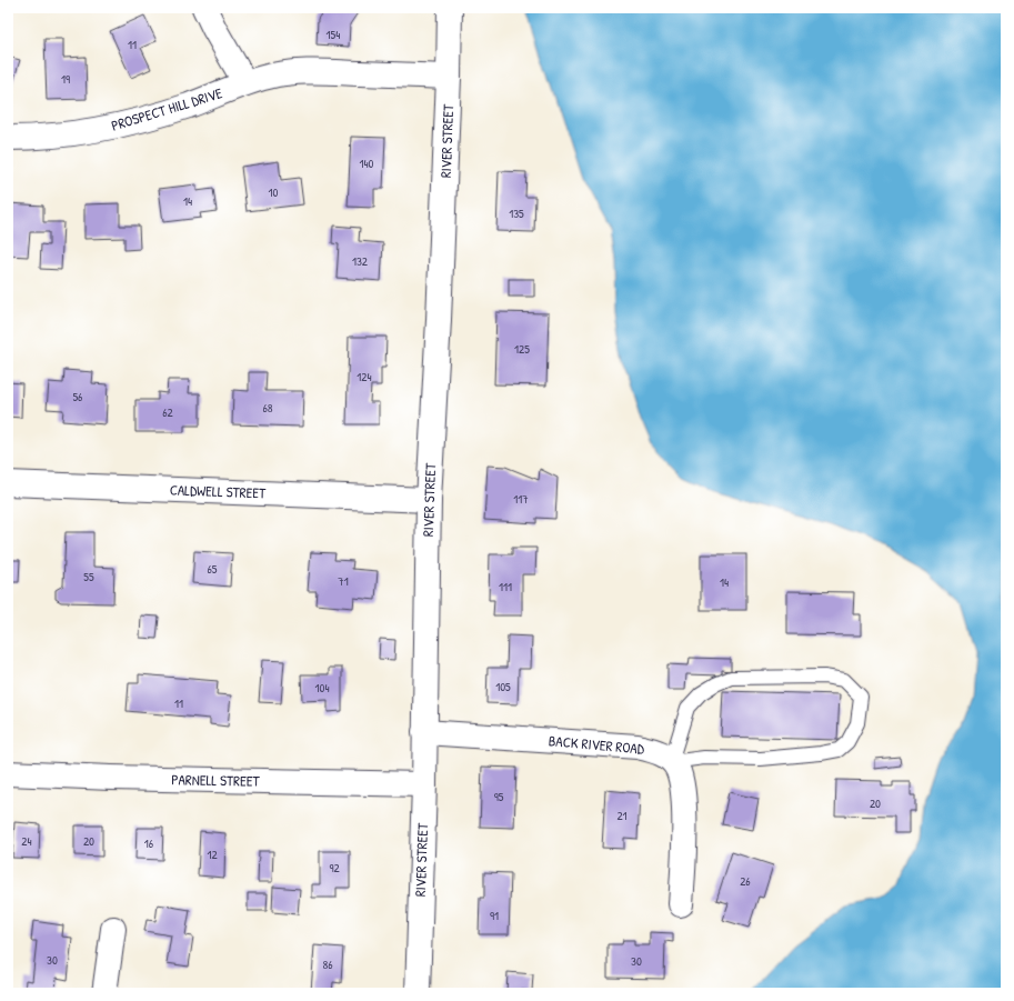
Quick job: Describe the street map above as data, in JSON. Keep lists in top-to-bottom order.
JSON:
{
  "streets": {
    "street": [
      "PROSPECT HILL DRIVE",
      "RIVER STREET",
      "CALDWELL STREET",
      "BACK RIVER ROAD",
      "PARNELL STREET"
    ]
  },
  "crossings": [
    ["PROSPECT HILL DRIVE", "RIVER STREET"],
    ["RIVER STREET", "CALDWELL STREET"],
    ["RIVER STREET", "BACK RIVER ROAD"],
    ["RIVER STREET", "PARNELL STREET"]
  ],
  "house_numbers": [
    "154",
    "11",
    "19",
    "140",
    "10",
    "14",
    "135",
    "132",
    "125",
    "124",
    "56",
    "68",
    "62",
    "117",
    "65",
    "55",
    "71",
    "14",
    "111",
    "105",
    "104",
    "11",
    "95",
    "20",
    "21",
    "24",
    "20",
    "16",
    "12",
    "92",
    "26",
    "91",
    "30",
    "30",
    "86"
  ]
}
